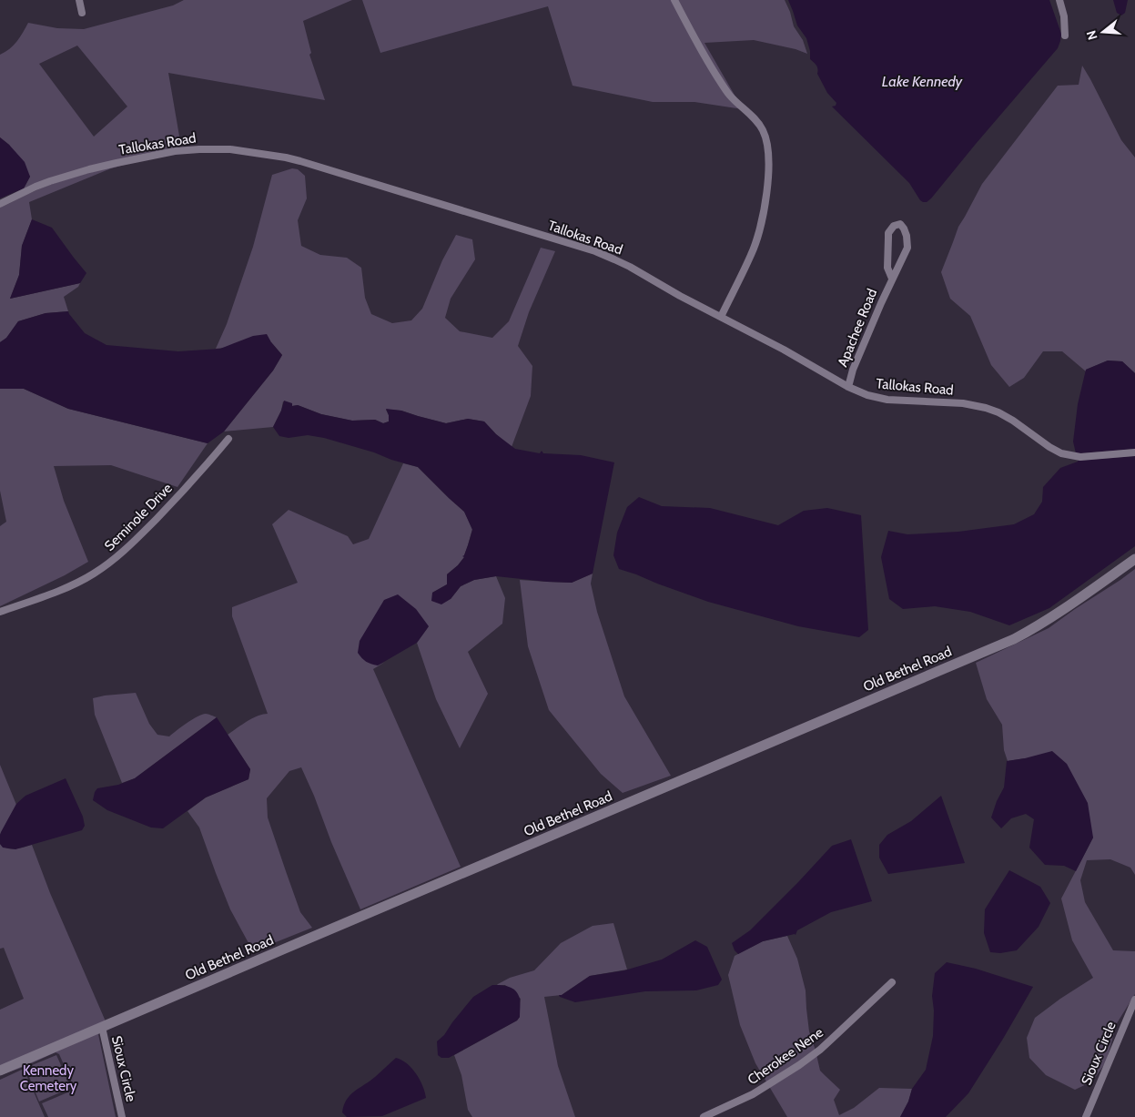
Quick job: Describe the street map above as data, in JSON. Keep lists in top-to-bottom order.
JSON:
{
  "streets": {
    "street": [
      "Tallokas Road",
      "Apachee Road",
      "Seminole Drive",
      "Old Bethel Road",
      "Sioux Circle",
      "Cherokee Nene"
    ]
  },
  "crossings": [
    ["Tallokas Road", "Apachee Road"],
    ["Old Bethel Road", "Sioux Circle"]
  ],
  "water": ["Lake Kennedy"],
  "parks": ["Kennedy Cemetery"],
  "north": "left"
}
